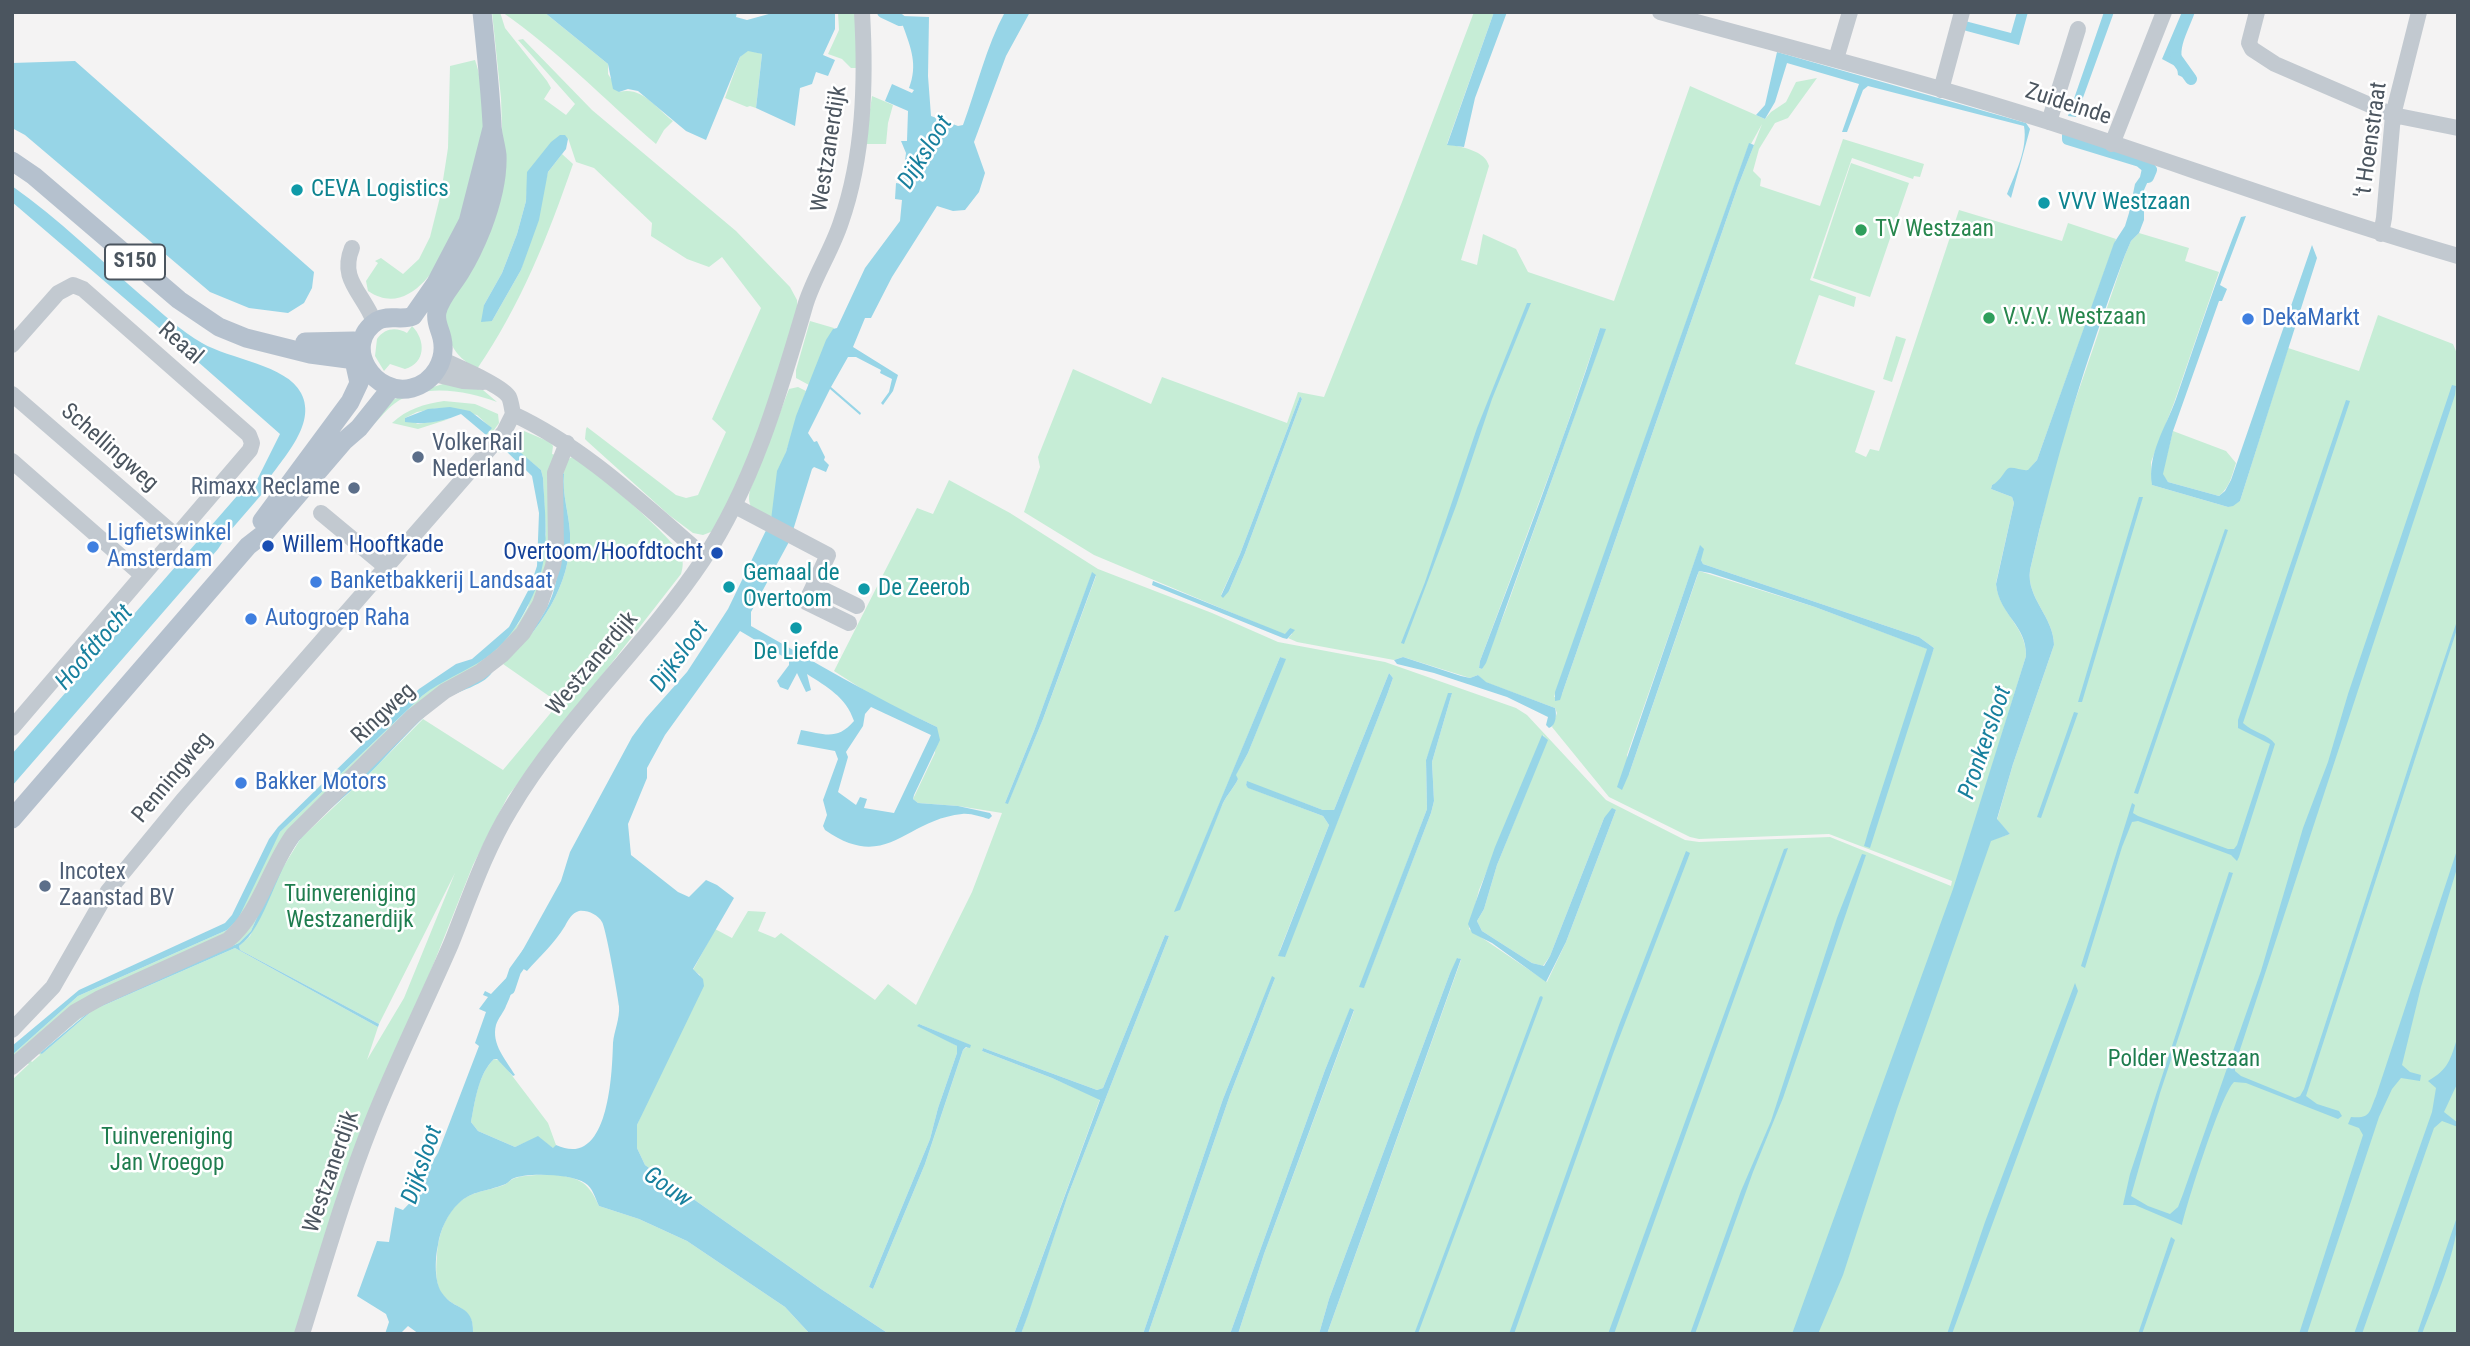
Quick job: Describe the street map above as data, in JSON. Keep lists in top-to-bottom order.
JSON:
{
  "streets": {
    "main road": ["S150"],
    "street": [
      "Zuideinde",
      "'t Hoenstraat",
      "Westzanerdijk",
      "Reaal",
      "Schellingweg",
      "Ringweg",
      "Penningweg"
    ]
  },
  "crossings": [
    ["Zuideinde", "'t Hoenstraat"],
    ["Reaal", "Schellingweg"]
  ],
  "water": [
    "Dijksloot",
    "Hoofdtocht",
    "Pronkersloot",
    "Gouw"
  ],
  "parks": ["Tuinvereniging Westzanerdijk", "Polder Westzaan", "Tuinvereniging Jan Vroegop"],
  "places": [
    "CEVA Logistics",
    "VVV Westzaan",
    "TV Westzaan",
    "V.V.V. Westzaan",
    "DekaMarkt",
    "VolkerRail Nederland",
    "Rimaxx Reclame",
    "Willem Hooftkade",
    "Ligfietswinkel Amsterdam",
    "Overtoom/Hoofdtocht",
    "Banketbakkerij Landsaat",
    "Gemaal de Overtoom",
    "De Zeerob",
    "Autogroep Raha",
    "De Liefde",
    "Bakker Motors",
    "Incotex Zaanstad BV"
  ]
}
